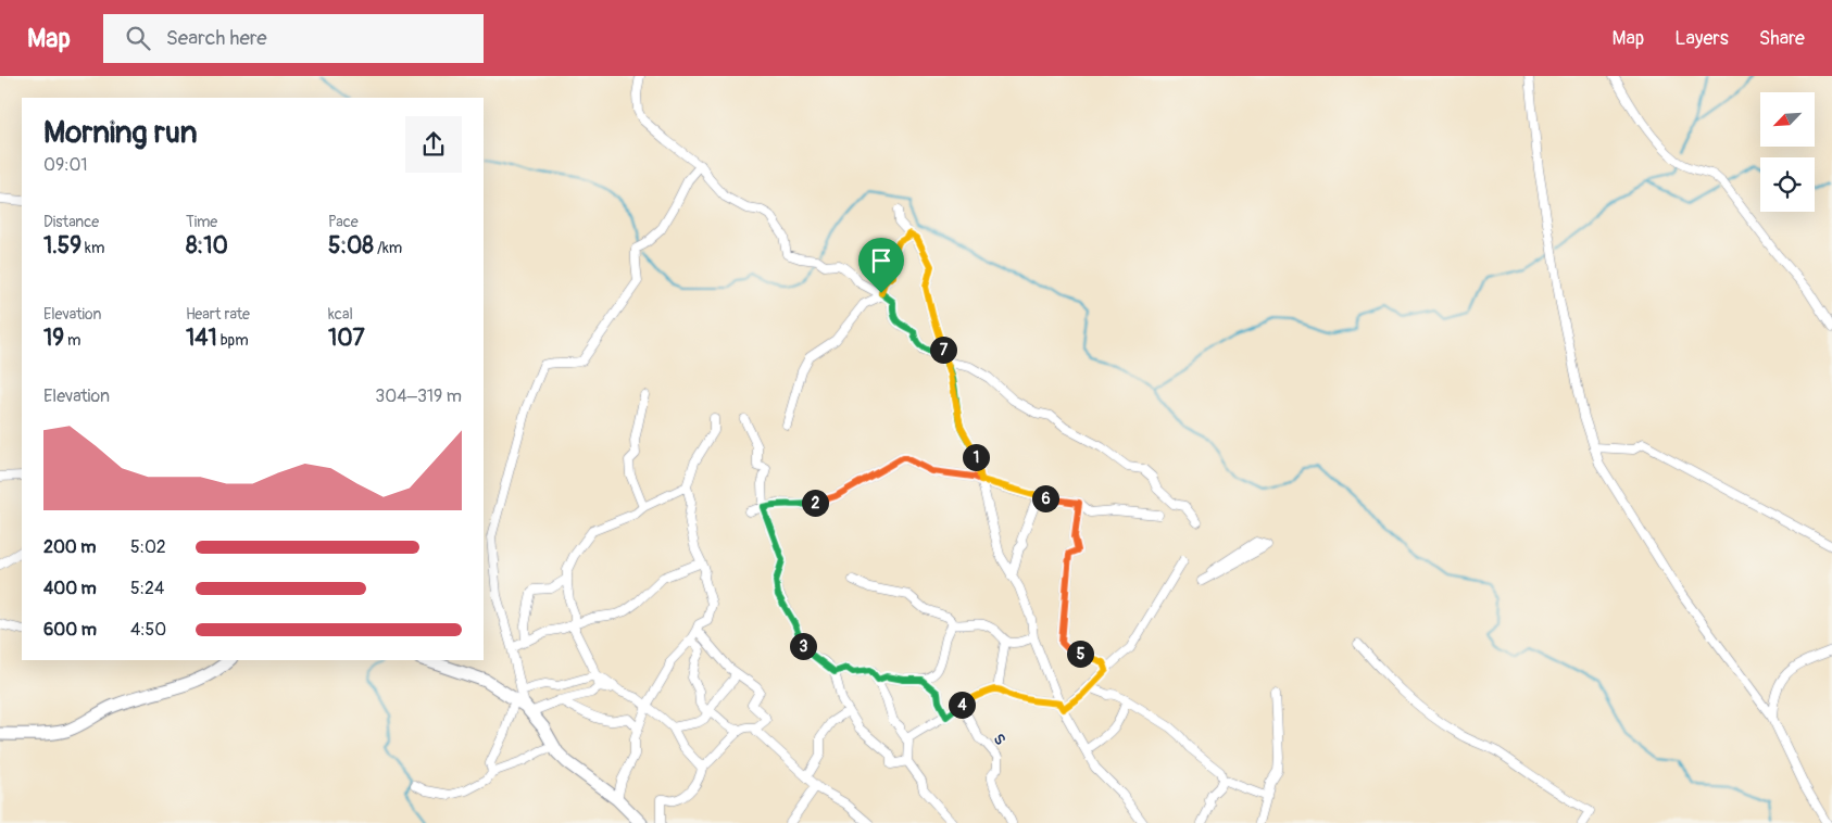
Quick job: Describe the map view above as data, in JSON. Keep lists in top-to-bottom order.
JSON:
{
  "streets": {
    "street": ["s"]
  },
  "north": "bottom left",
  "page": {
    "header": "Map",
    "search": "Search here",
    "nav": ["Map", "Layers", "Share"],
    "heading": ["Morning run", "09:01"],
    "stats": [
      ["Distance", "1.59 km"],
      ["Time", "8:10"],
      ["Pace", "5:08 /km"],
      ["Elevation", "19 m"],
      ["Heart rate", "141 bpm"],
      ["kcal", "107"]
    ],
    "pins": [
      "7",
      "1",
      "6",
      "2",
      "3",
      "5",
      "4"
    ],
    "chart": ["Elevation", "304–319 m"],
    "list": [
      {
        "name": "200 m",
        "note": "5:02"
      },
      {
        "name": "400 m",
        "note": "5:24"
      },
      {
        "name": "600 m",
        "note": "4:50"
      }
    ]
  }
}
